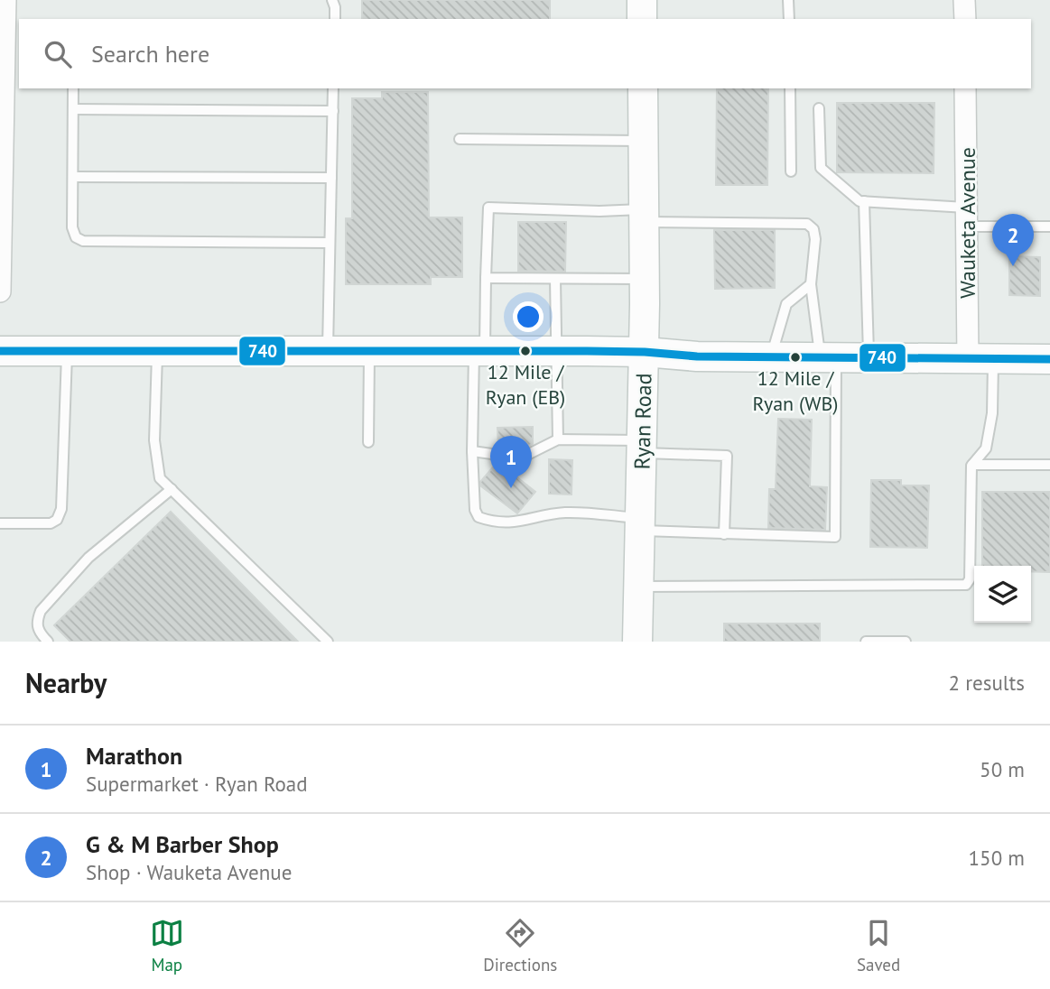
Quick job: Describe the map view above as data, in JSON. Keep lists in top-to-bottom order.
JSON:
{
  "streets": {
    "main road": ["Ryan Road"],
    "street": ["Wauketa Avenue"]
  },
  "places": ["12 Mile / Ryan (EB)", "12 Mile / Ryan (WB)"],
  "lines": ["transit line 740"],
  "page": {
    "search": "Search here",
    "pins": ["2", "1"],
    "heading": ["Nearby", "2 results"],
    "list": [
      {
        "mark": "1",
        "name": "Marathon",
        "note": "Supermarket · Ryan Road",
        "value": "50 m"
      },
      {
        "mark": "2",
        "name": "G & M Barber Shop",
        "note": "Shop · Wauketa Avenue",
        "value": "150 m"
      }
    ],
    "nav": ["Map", "Directions", "Saved"]
  }
}
